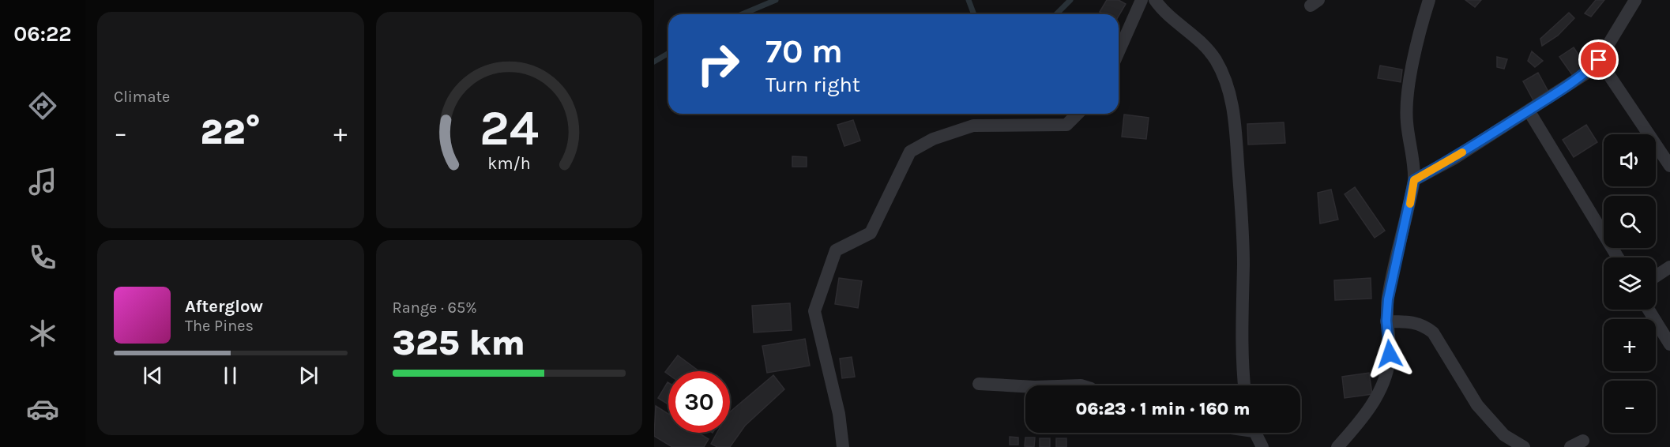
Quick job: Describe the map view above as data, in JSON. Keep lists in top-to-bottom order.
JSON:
{
  "page": {
    "tabs": "06:22",
    "tile": [
      "Climate",
      ["Range · 65%", "325 km"]
    ],
    "turn": ["70 m", "Turn right"],
    "heat": ["−", "22°", "+"],
    "map_buttons": ["+", "−"],
    "song": ["Afterglow", "The Pines"],
    "limit": "30",
    "trip": "06:23 · 1 min · 160 m",
    "gauge": ["24", "km/h"]
  }
}
